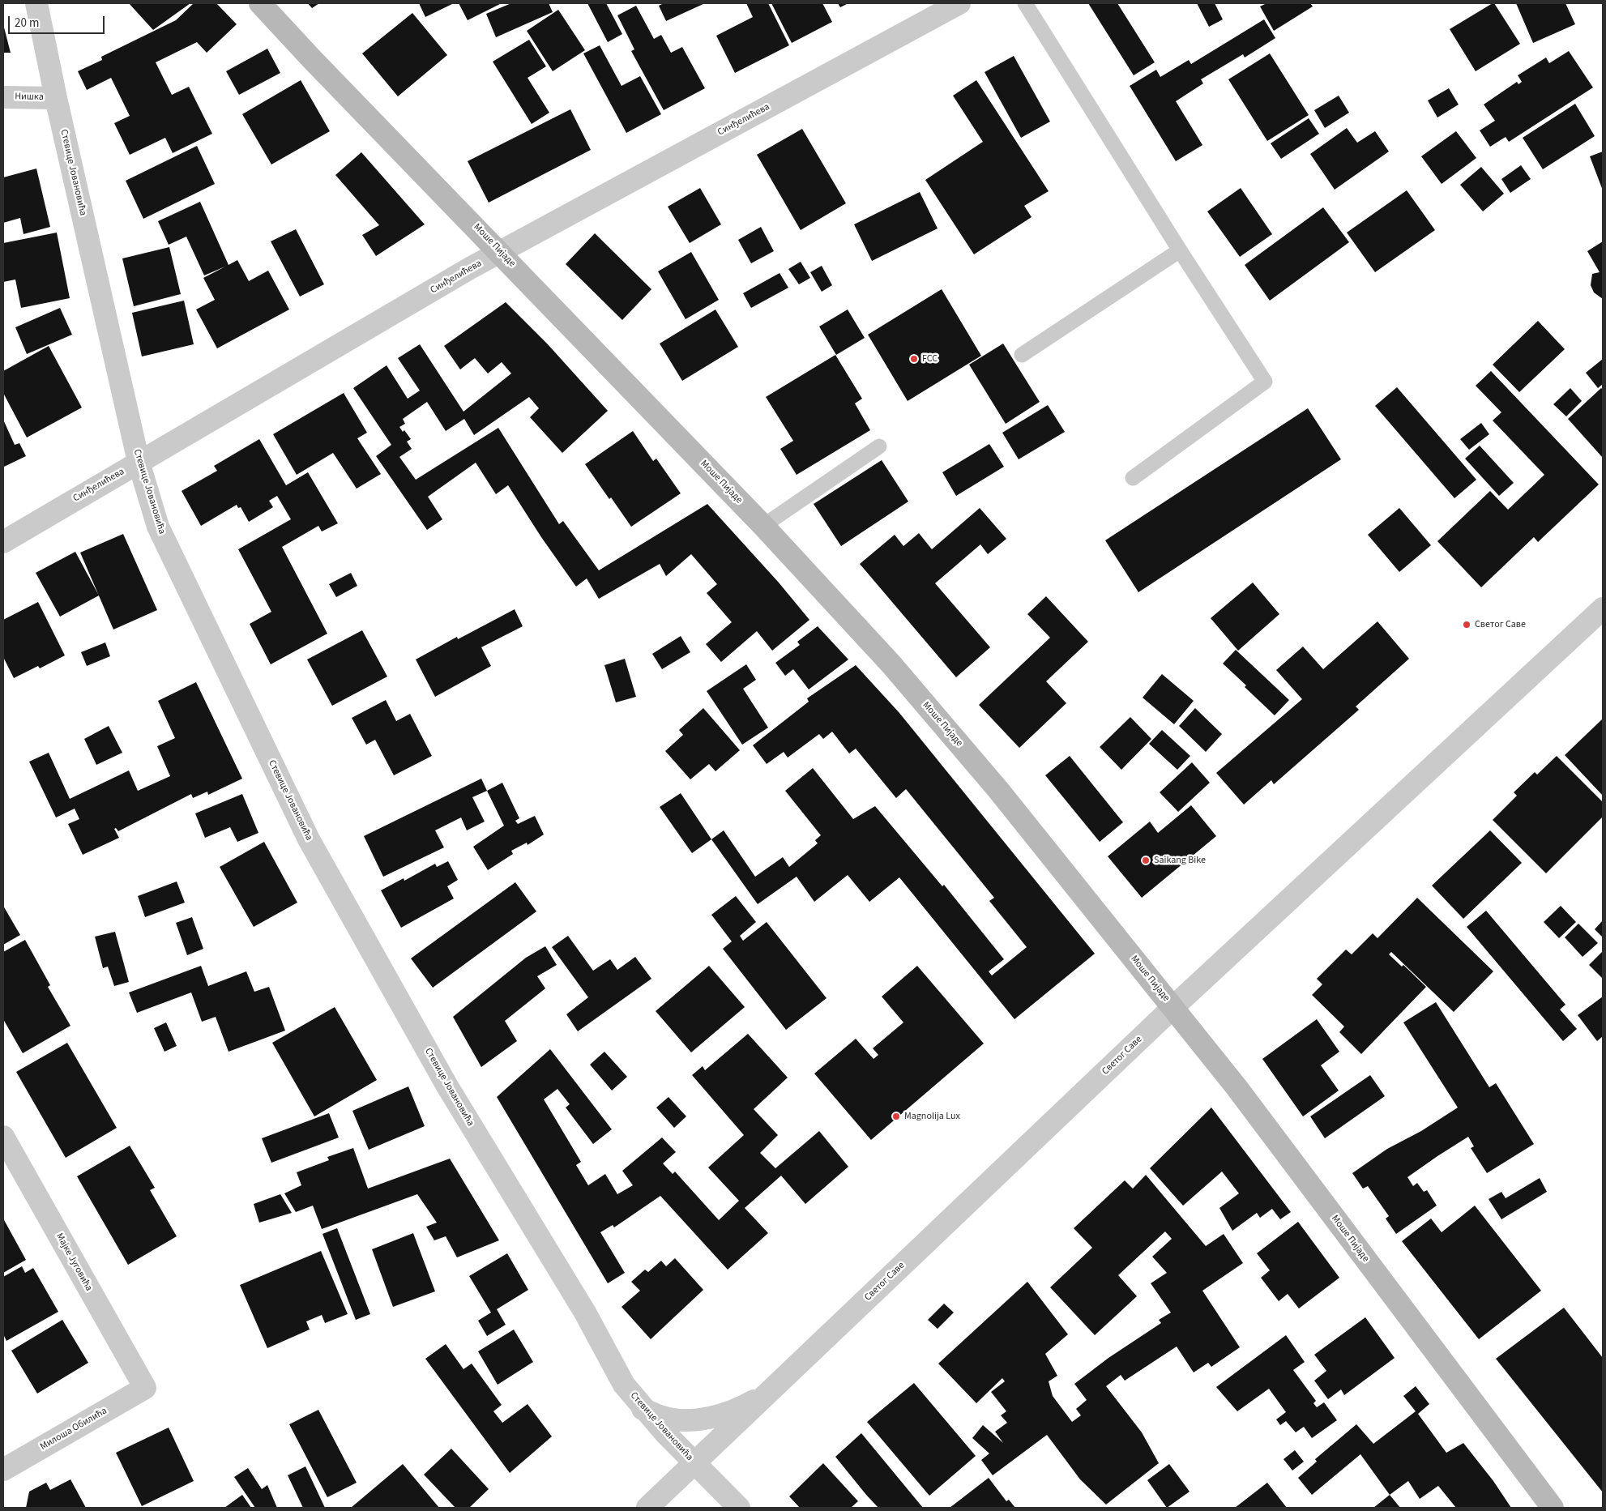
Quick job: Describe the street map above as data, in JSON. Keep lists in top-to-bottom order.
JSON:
{
  "streets": {
    "main road": ["Моше Пијаде"],
    "street": [
      "Нишка",
      "Синђелићева",
      "Стевице Јовановића",
      "Светог Саве",
      "Мајке Југовића",
      "Милоша Обилића"
    ]
  },
  "crossings": [
    ["Нишка", "Стевице Јовановића"],
    ["Синђелићева", "Стевице Јовановића"],
    ["Синђелићева", "Моше Пијаде"],
    ["Стевице Јовановића", "Светог Саве"],
    ["Моше Пијаде", "Светог Саве"],
    ["Мајке Југовића", "Милоша Обилића"]
  ],
  "places": [
    "FCC",
    "Светог Саве",
    "Saikang Bike",
    "Magnolija Lux"
  ],
  "scale_bar": "20 m"
}
